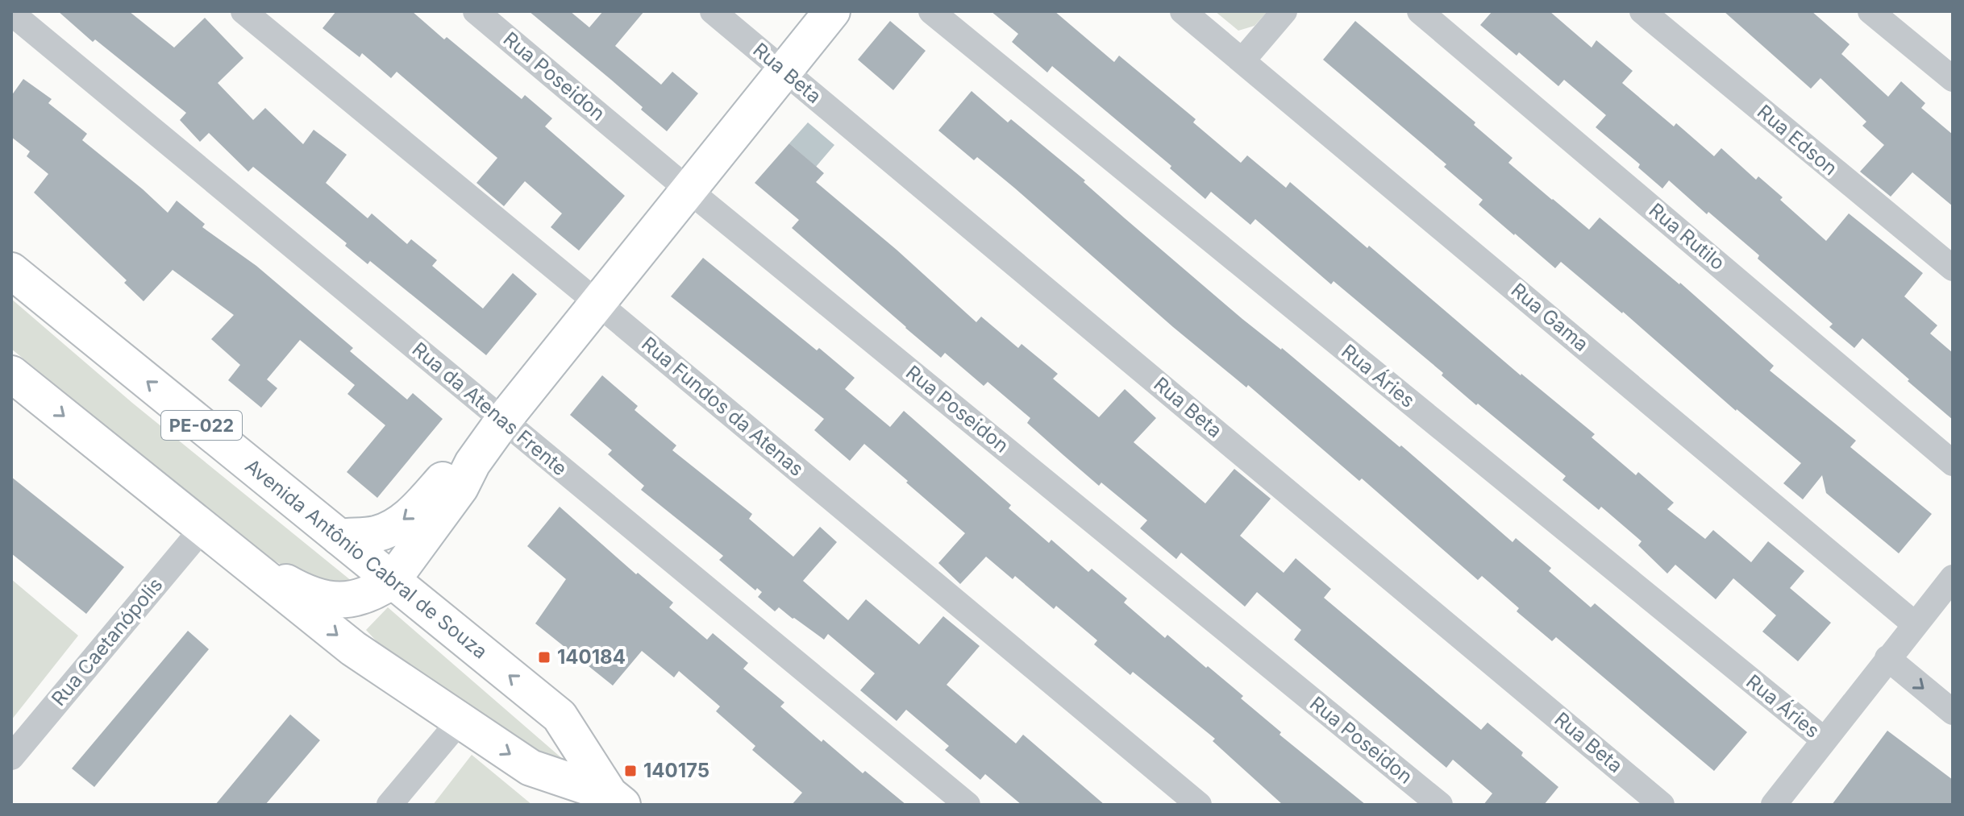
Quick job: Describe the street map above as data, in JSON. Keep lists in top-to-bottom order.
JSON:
{
  "streets": {
    "main road": ["PE-022", "Avenida Antônio Cabral de Souza"],
    "street": [
      "Rua Beta",
      "Rua Poseidon",
      "Rua Edson",
      "Rua Rutilo",
      "Rua Gama",
      "Rua Áries",
      "Rua Fundos da Atenas",
      "Rua da Atenas Frente",
      "Rua Caetanópolis"
    ]
  },
  "crossings": [
    ["Avenida Antônio Cabral de Souza", "Rua Caetanópolis"]
  ],
  "places": {
    "transit": ["140184", "140175"]
  }
}
